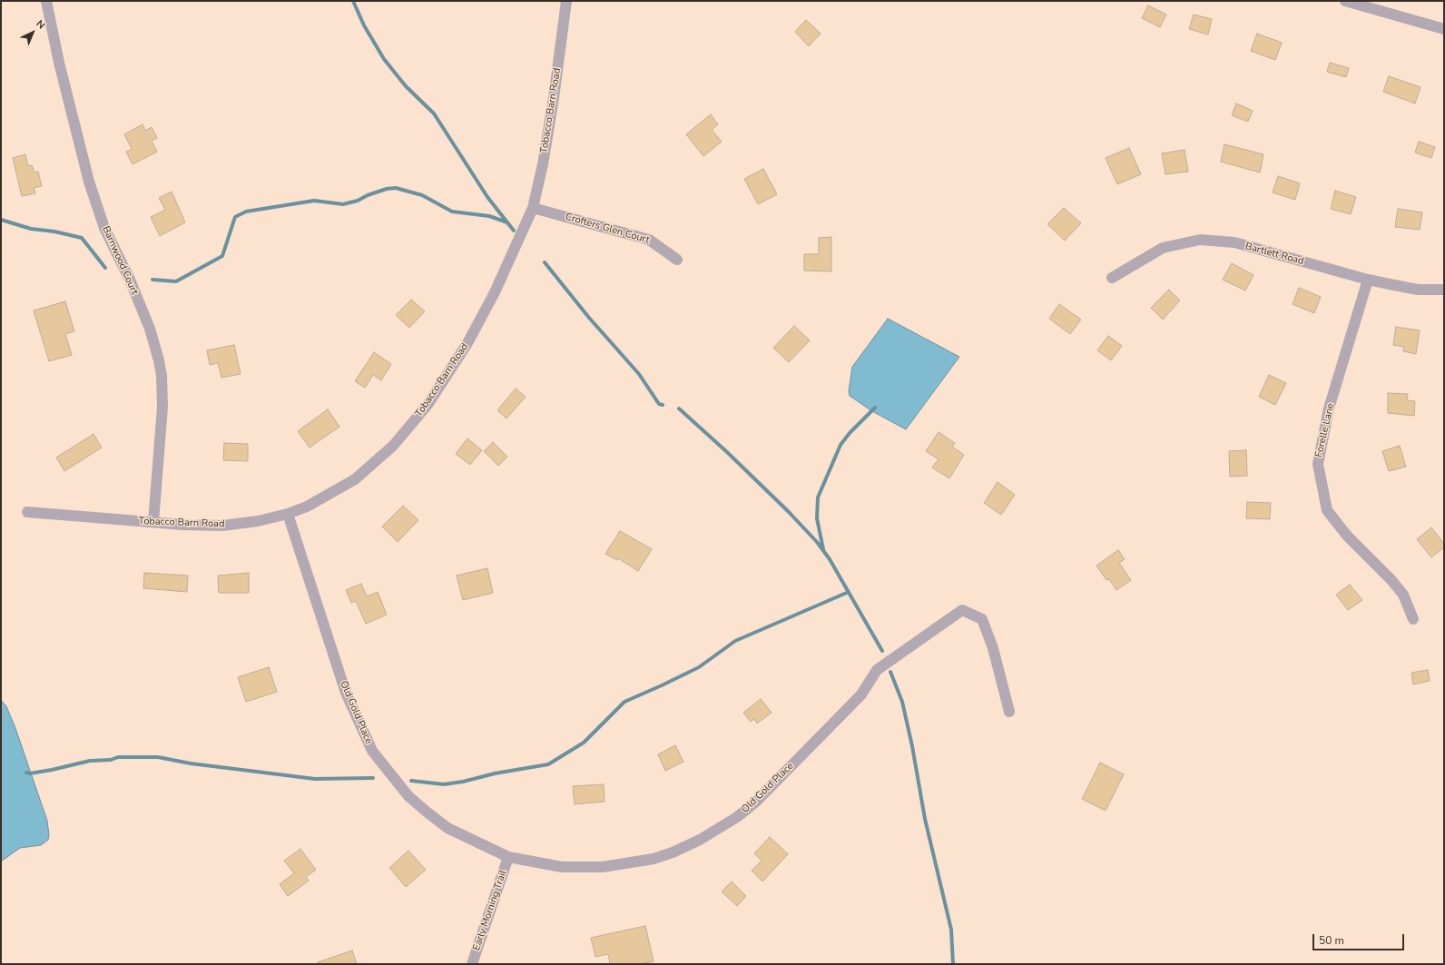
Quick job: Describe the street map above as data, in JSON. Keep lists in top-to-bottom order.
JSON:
{
  "streets": {
    "street": [
      "Tobacco Barn Road",
      "Crofters Glen Court",
      "Bartlett Road",
      "Barnwood Court",
      "Forelle Lane",
      "Old Gold Place",
      "Early Morning Trail"
    ]
  },
  "crossings": [
    ["Tobacco Barn Road", "Crofters Glen Court"],
    ["Tobacco Barn Road", "Barnwood Court"],
    ["Tobacco Barn Road", "Old Gold Place"],
    ["Bartlett Road", "Forelle Lane"],
    ["Old Gold Place", "Early Morning Trail"]
  ],
  "scale_bar": "50 m",
  "north": "top right"
}
